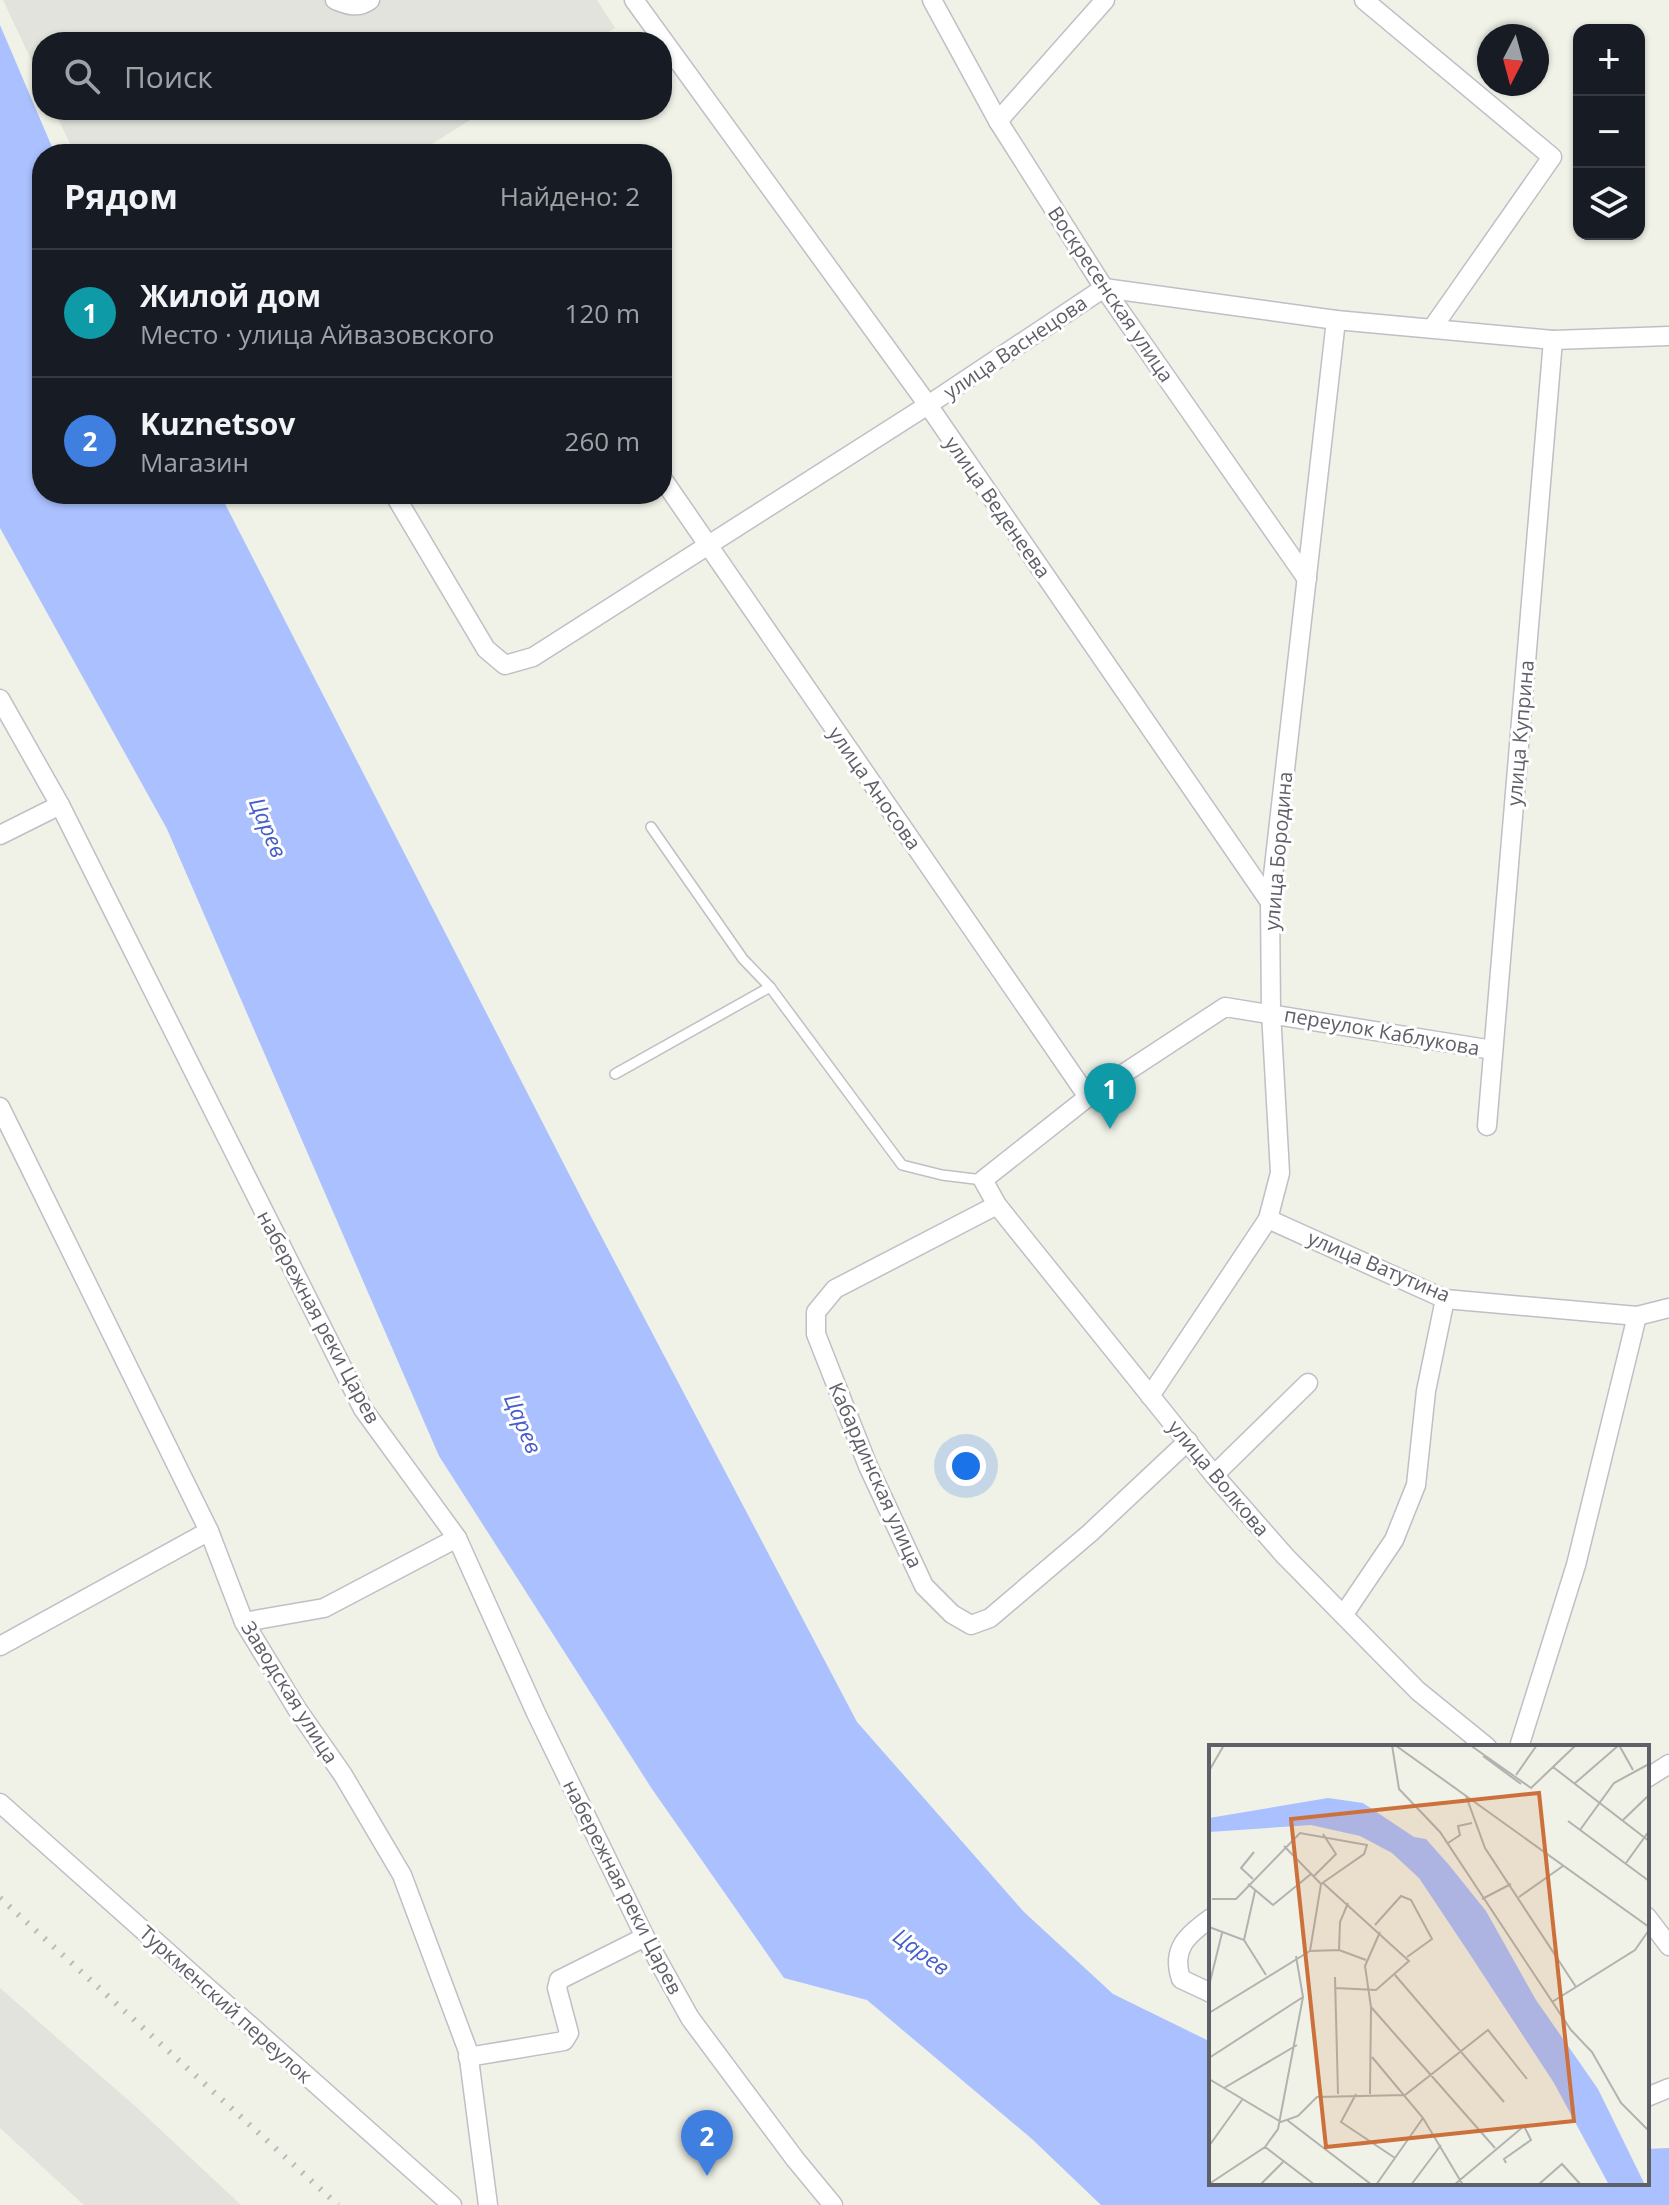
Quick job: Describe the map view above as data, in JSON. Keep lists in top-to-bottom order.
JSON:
{
  "streets": {
    "street": [
      "Воскресенская улица",
      "улица Васнецова",
      "улица Веденеева",
      "улица Куприна",
      "улица Аносова",
      "улица Бородина",
      "переулок Каблукова",
      "улица Ватутина",
      "набережная реки Царев",
      "Кабардинская улица",
      "улица Волкова",
      "Заводская улица",
      "Туркменский переулок"
    ]
  },
  "crossings": [
    ["Воскресенская улица", "улица Васнецова"],
    ["Воскресенская улица", "улица Бородина"],
    ["улица Васнецова", "улица Веденеева"],
    ["улица Васнецова", "улица Куприна"],
    ["улица Васнецова", "улица Аносова"],
    ["улица Васнецова", "улица Бородина"],
    ["улица Веденеева", "улица Бородина"],
    ["улица Куприна", "переулок Каблукова"],
    ["улица Аносова", "переулок Каблукова"],
    ["улица Бородина", "переулок Каблукова"],
    ["улица Бородина", "улица Ватутина"],
    ["улица Бородина", "улица Волкова"],
    ["переулок Каблукова", "улица Волкова"],
    ["Кабардинская улица", "улица Волкова"]
  ],
  "water": ["Царев"],
  "north": "bottom",
  "page": {
    "map_buttons": ["+", "−"],
    "search": "Поиск",
    "heading": ["Рядом", "Найдено: 2"],
    "list": [
      {
        "mark": "1",
        "name": "Жилой дом",
        "note": "Место · улица Айвазовского",
        "value": "120 m"
      },
      {
        "mark": "2",
        "name": "Kuznetsov",
        "note": "Магазин",
        "value": "260 m"
      }
    ],
    "pins": ["1", "2"]
  }
}
